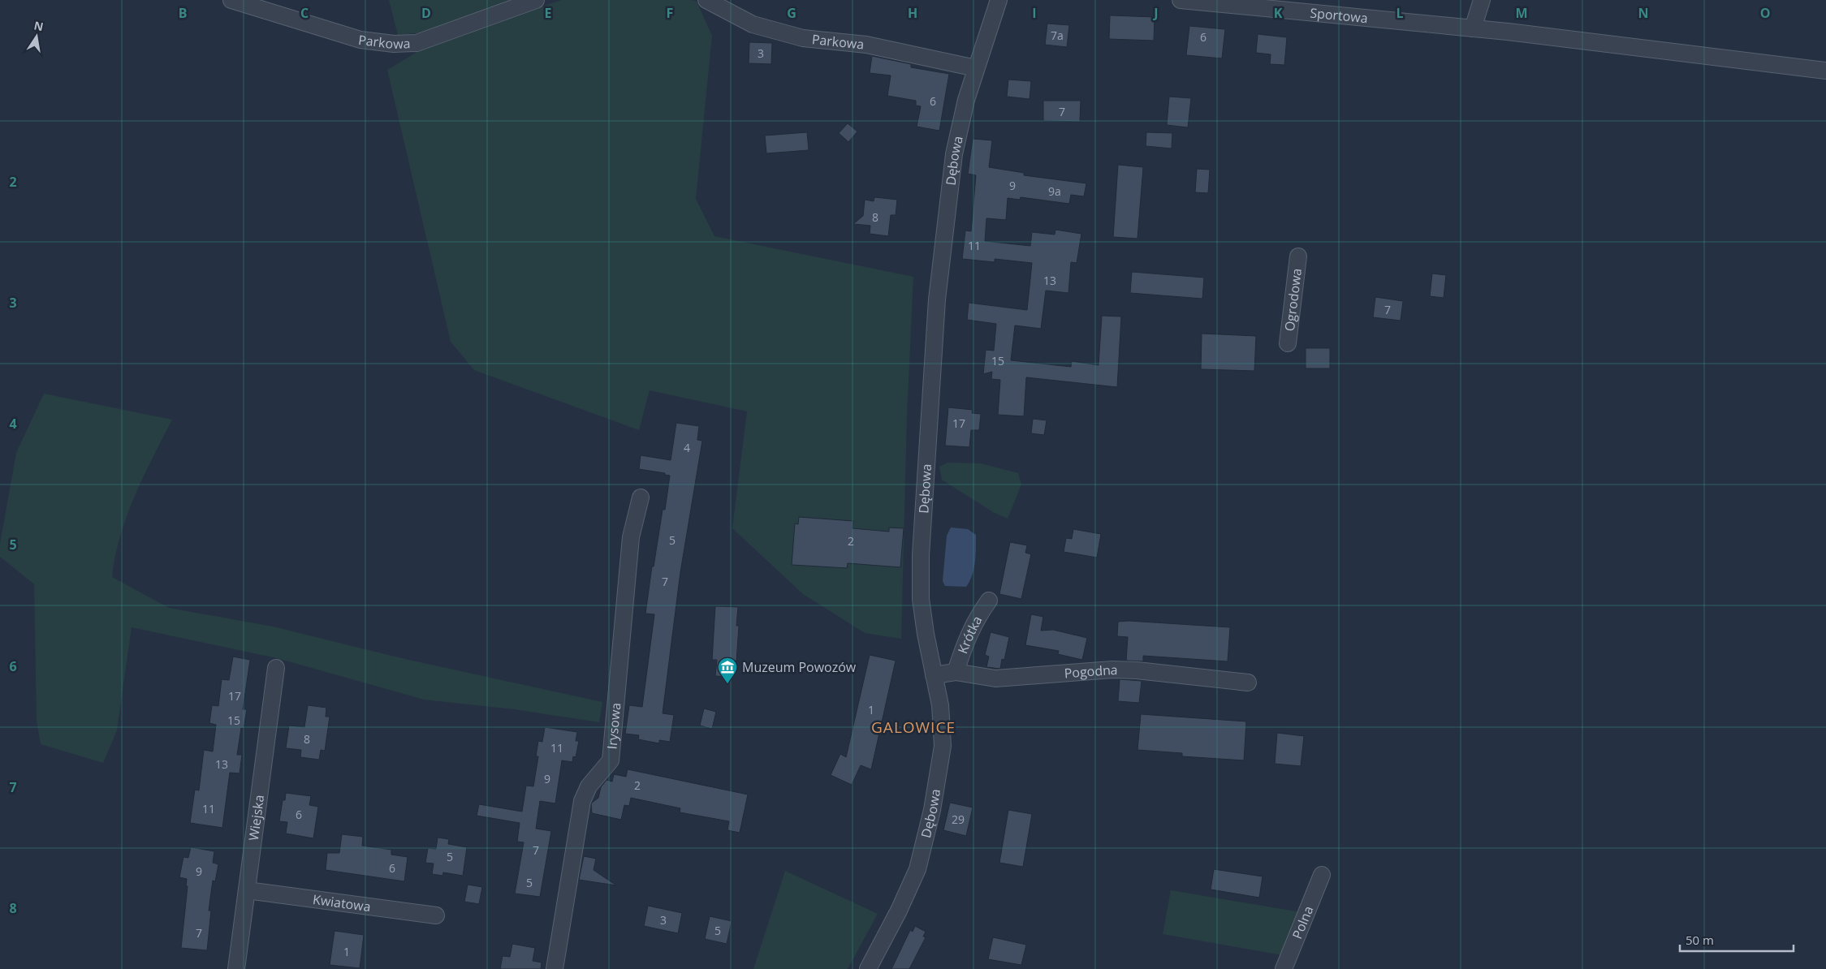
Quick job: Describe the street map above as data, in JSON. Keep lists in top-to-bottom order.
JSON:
{
  "streets": {
    "street": [
      "Sportowa",
      "Parkowa",
      "Dębowa",
      "Ogrodowa",
      "Krótka",
      "Pogodna",
      "Irysowa",
      "Wiejska",
      "Kwiatowa",
      "Polna"
    ]
  },
  "crossings": [
    ["Parkowa", "Dębowa"],
    ["Dębowa", "Pogodna"],
    ["Krótka", "Pogodna"],
    ["Wiejska", "Kwiatowa"]
  ],
  "districts": ["GALOWICE"],
  "places": {
    "museum": ["Muzeum Powozów"]
  },
  "house_numbers": [
    "7a",
    "6",
    "3",
    "6",
    "7",
    "9",
    "9a",
    "8",
    "11",
    "13",
    "7",
    "15",
    "17",
    "4",
    "5",
    "2",
    "7",
    "17",
    "1",
    "15",
    "8",
    "11",
    "13",
    "9",
    "2",
    "11",
    "6",
    "29",
    "7",
    "5",
    "6",
    "9",
    "5",
    "3",
    "5",
    "7",
    "1"
  ],
  "scale_bar": "50 m",
  "north": "top",
  "grid": {
    "columns": [
      "B",
      "C",
      "D",
      "E",
      "F",
      "G",
      "H",
      "I",
      "J",
      "K",
      "L",
      "M",
      "N",
      "O"
    ],
    "rows": [
      "2",
      "3",
      "4",
      "5",
      "6",
      "7",
      "8"
    ]
  }
}
